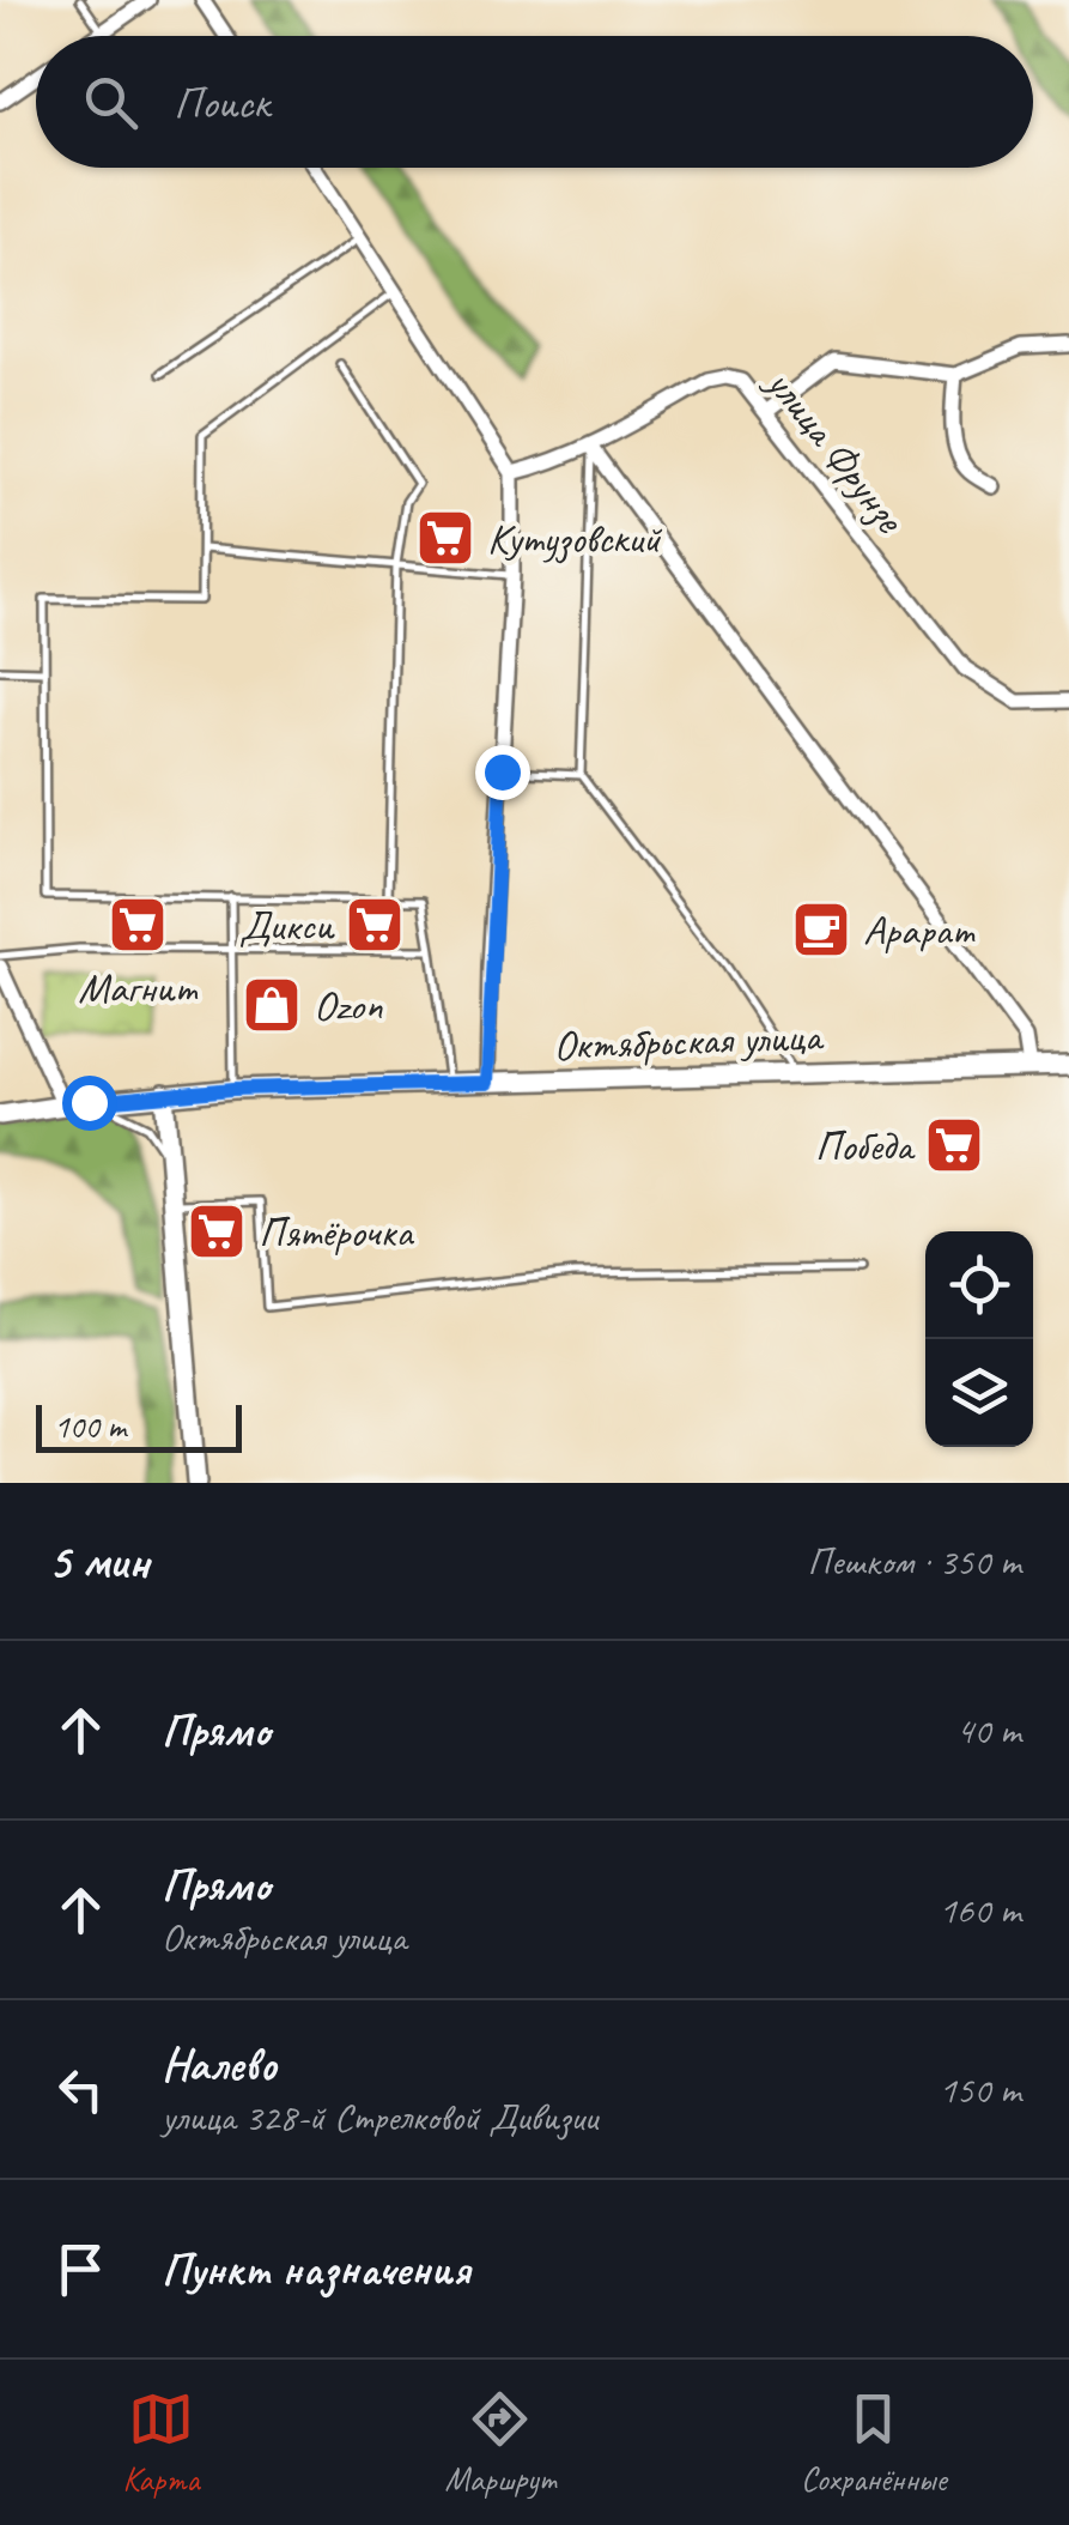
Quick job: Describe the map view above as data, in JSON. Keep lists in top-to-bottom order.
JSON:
{
  "streets": {
    "main road": ["Октябрьская улица"],
    "street": ["улица Фрунзе"]
  },
  "places": {
    "supermarket": [
      "Кутузовский",
      "Магнит",
      "Дикси",
      "Победа",
      "Пятёрочка"
    ],
    "cafe": ["Арарат"],
    "shop": ["Ozon"]
  },
  "scale_bar": "100 m",
  "page": {
    "search": "Поиск",
    "scale": "100 m",
    "heading": ["5 мин", "Пешком · 350 m"],
    "list": [
      ["Прямо", "40 m"],
      ["Прямо", "Октябрьская улица", "160 m"],
      ["Налево", "улица 328-й Стрелковой Дивизии", "150 m"],
      "Пункт назначения"
    ],
    "nav": ["Карта", "Маршрут", "Сохранённые"]
  }
}
